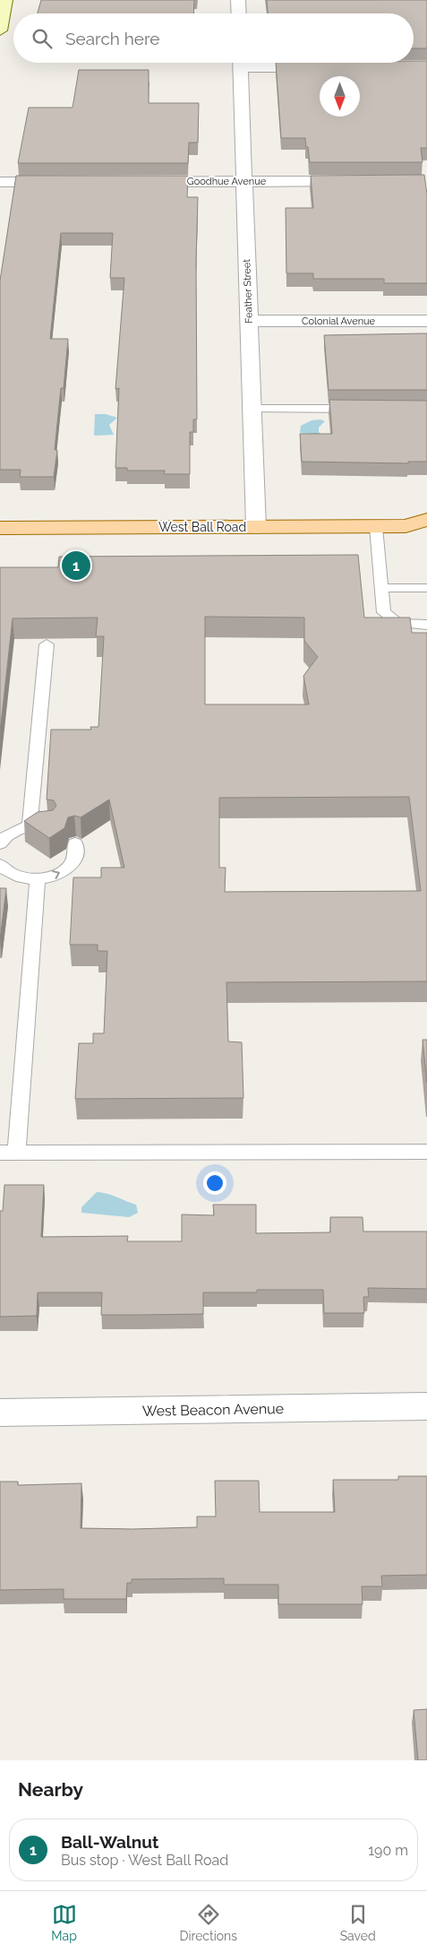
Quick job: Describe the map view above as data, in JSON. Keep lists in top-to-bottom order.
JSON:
{
  "streets": {
    "main road": ["West Ball Road"],
    "street": [
      "Goodhue Avenue",
      "Feather Street",
      "Colonial Avenue",
      "West Beacon Avenue"
    ]
  },
  "crossings": [
    ["Goodhue Avenue", "Feather Street"],
    ["Feather Street", "Colonial Avenue"],
    ["Feather Street", "West Ball Road"]
  ],
  "north": "bottom",
  "page": {
    "search": "Search here",
    "pins": "1",
    "heading": "Nearby",
    "list": [
      {
        "mark": "1",
        "name": "Ball-Walnut",
        "note": "Bus stop · West Ball Road",
        "value": "190 m"
      }
    ],
    "nav": ["Map", "Directions", "Saved"]
  }
}
